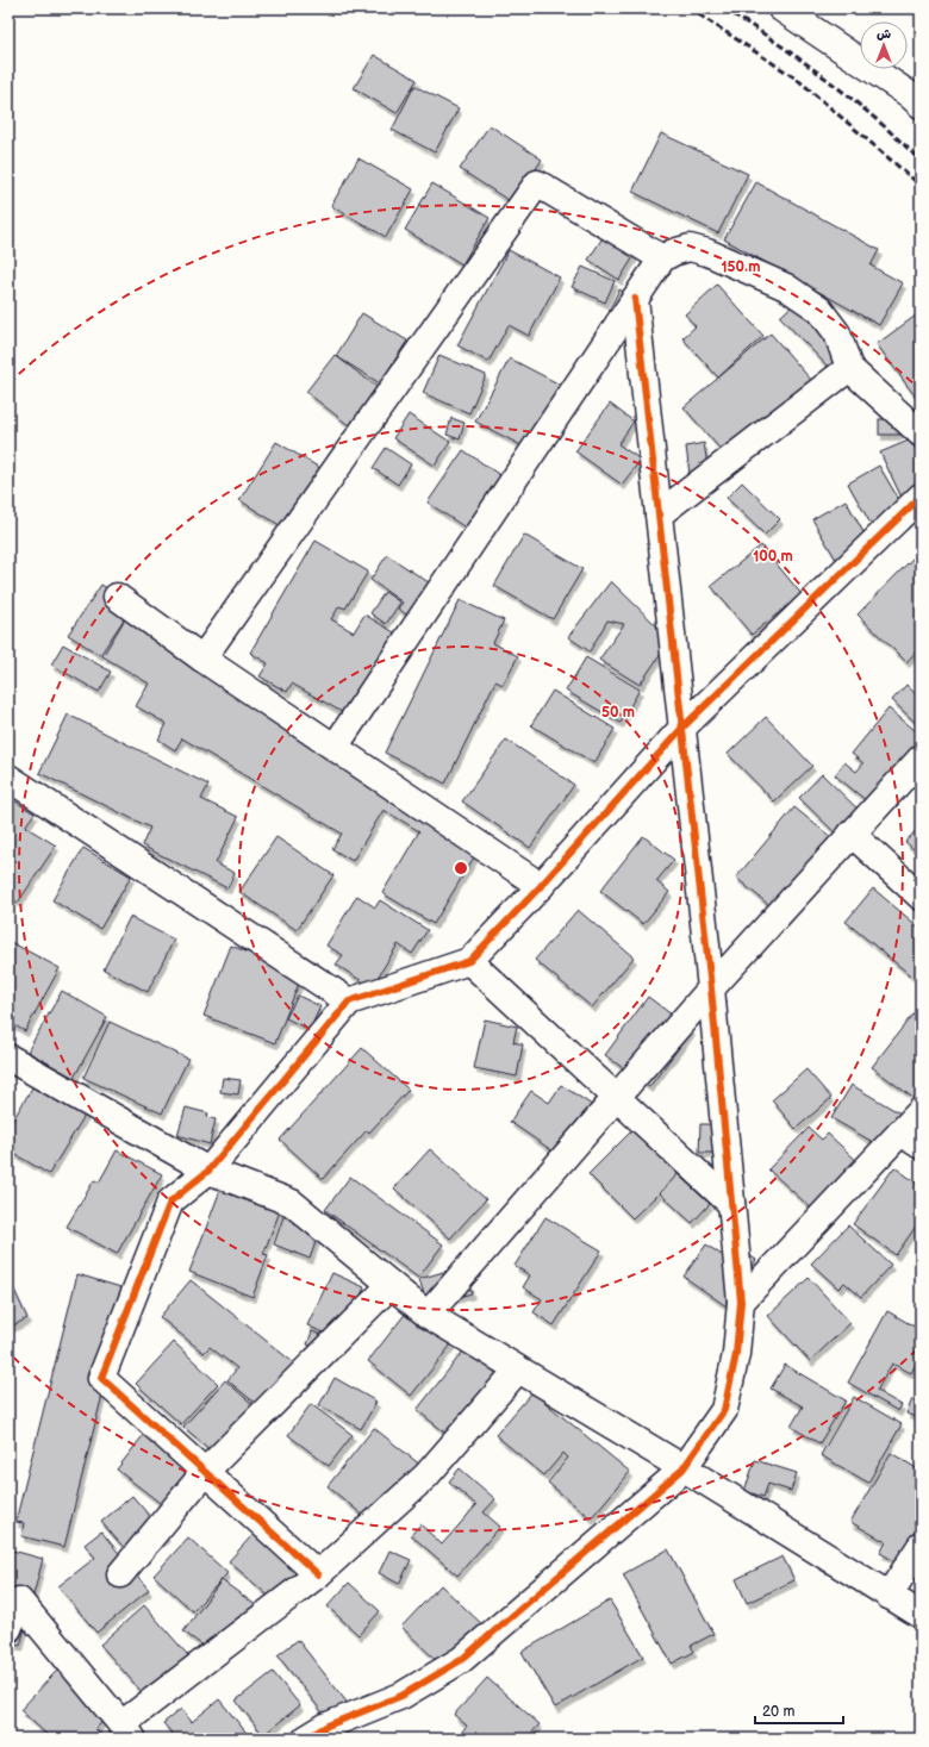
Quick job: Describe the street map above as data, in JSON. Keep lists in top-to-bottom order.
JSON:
{
  "scale_bar": "20 m",
  "north": "top",
  "rings": ["150 m", "100 m", "50 m"]
}
